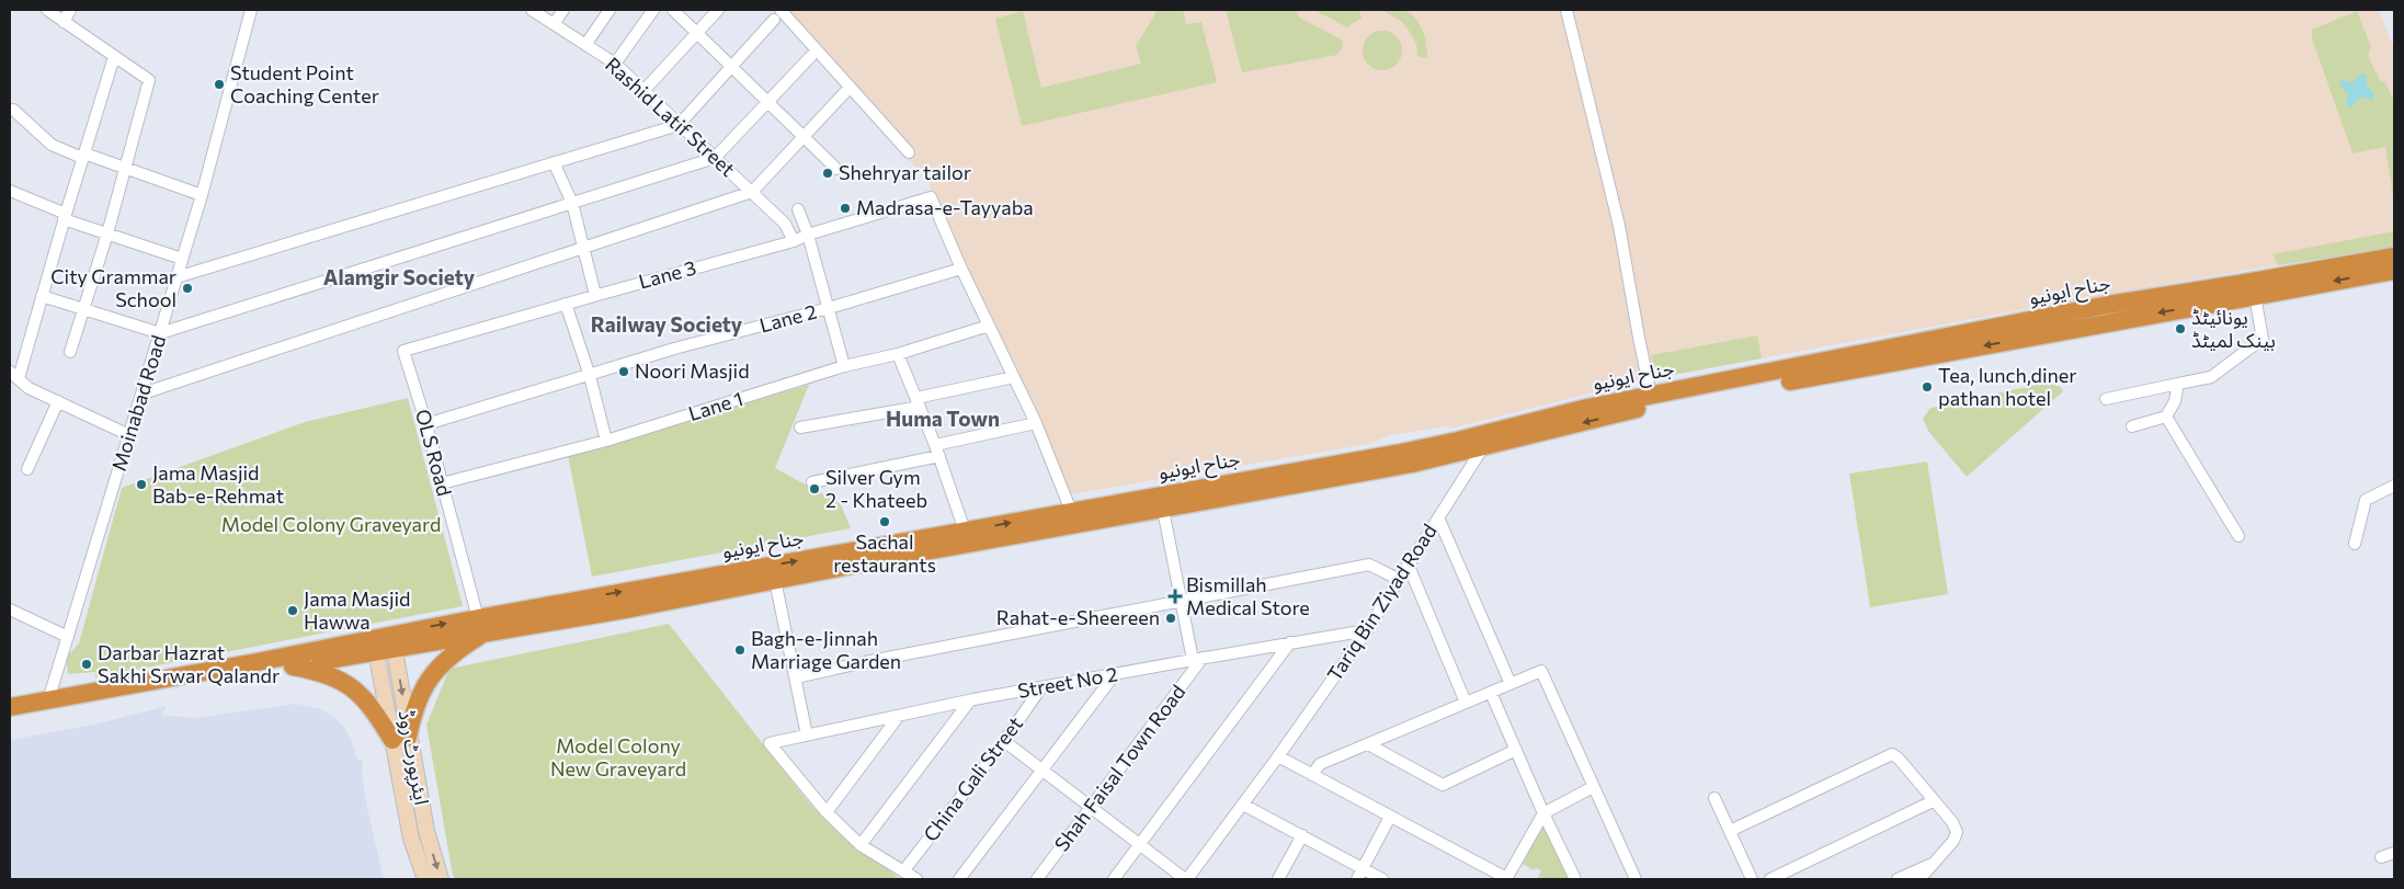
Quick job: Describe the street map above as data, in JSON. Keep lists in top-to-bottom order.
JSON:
{
  "streets": {
    "highway": ["جناح ایونیو"],
    "main road": ["ایئرپورٹ روڈ"],
    "street": [
      "Rashid Latif Street",
      "Lane 3",
      "Lane 2",
      "Moinabad Road",
      "Lane 1",
      "OLS Road",
      "Tariq Bin Ziyad Road",
      "Street No 2",
      "Shah Faisal Town Road",
      "China Gali Street"
    ]
  },
  "crossings": [
    ["Rashid Latif Street", "Lane 3"],
    ["Lane 3", "Lane 2"],
    ["Lane 3", "OLS Road"],
    ["جناح ایونیو", "Moinabad Road"],
    ["جناح ایونیو", "OLS Road"],
    ["جناح ایونیو", "Tariq Bin Ziyad Road"],
    ["جناح ایونیو", "ایئرپورٹ روڈ"],
    ["Lane 2", "OLS Road"],
    ["Lane 1", "OLS Road"],
    ["Tariq Bin Ziyad Road", "Street No 2"],
    ["Street No 2", "Shah Faisal Town Road"],
    ["Street No 2", "China Gali Street"]
  ],
  "districts": ["Alamgir Society", "Railway Society", "Huma Town"],
  "parks": ["Model Colony Graveyard", "Model Colony New Graveyard"],
  "places": {
    "other": [
      "Student Point Coaching Center",
      "Shehryar tailor",
      "Madrasa-e-Tayyaba",
      "City Grammar School",
      "یونائیٹڈ بینک لمیٹڈ",
      "Noori Masjid",
      "Tea, lunch,diner pathan hotel",
      "Jama Masjid Bab-e-Rehmat",
      "Silver Gym 2 - Khateeb",
      "Sachal restaurants",
      "Jama Masjid Hawwa",
      "Rahat-e-Sheereen",
      "Bagh-e-Jinnah Marriage Garden",
      "Darbar Hazrat Sakhi Srwar Qalandr"
    ],
    "health": ["Bismillah Medical Store"]
  }
}
